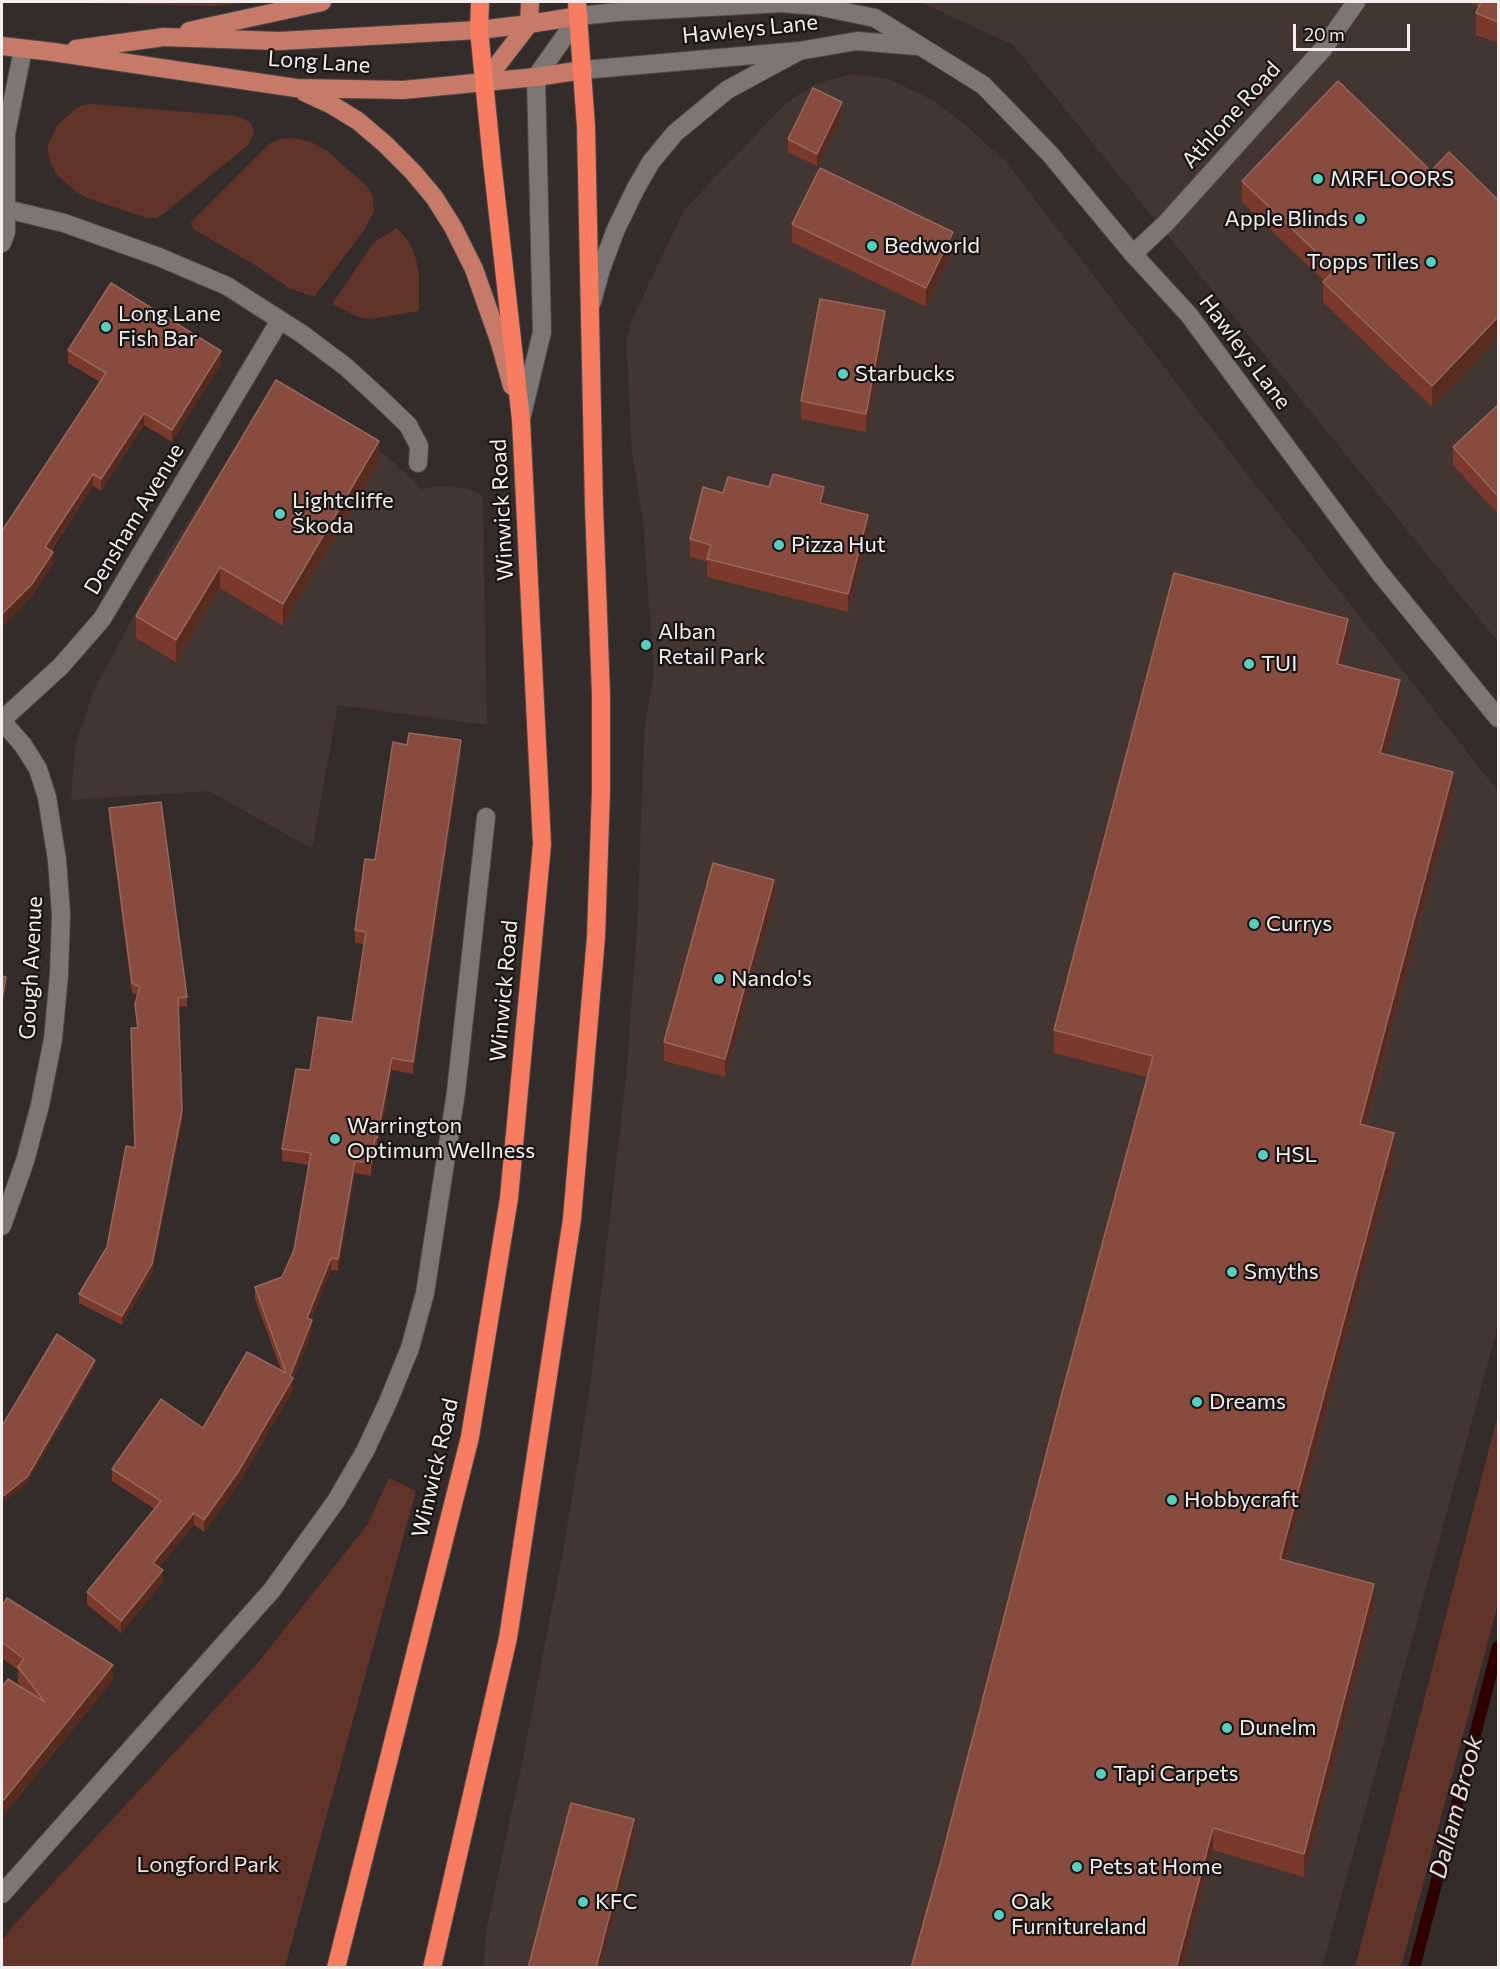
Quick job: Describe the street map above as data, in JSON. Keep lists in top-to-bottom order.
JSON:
{
  "streets": {
    "highway": ["Winwick Road"],
    "main road": ["Long Lane"],
    "street": [
      "Hawleys Lane",
      "Athlone Road",
      "Densham Avenue",
      "Gough Avenue"
    ]
  },
  "crossings": [
    ["Hawleys Lane", "Long Lane"],
    ["Hawleys Lane", "Athlone Road"],
    ["Long Lane", "Winwick Road"],
    ["Densham Avenue", "Gough Avenue"]
  ],
  "water": ["Dallam Brook"],
  "parks": ["Longford Park"],
  "places": [
    "MRFLOORS",
    "Apple Blinds",
    "Bedworld",
    "Topps Tiles",
    "Long Lane Fish Bar",
    "Starbucks",
    "Lightcliffe Škoda",
    "Pizza Hut",
    "Alban Retail Park",
    "TUI",
    "Currys",
    "Nando's",
    "Warrington Optimum Wellness",
    "HSL",
    "Smyths",
    "Dreams",
    "Hobbycraft",
    "Dunelm",
    "Tapi Carpets",
    "Pets at Home",
    "KFC",
    "Oak Furnitureland"
  ],
  "scale_bar": "20 m"
}
